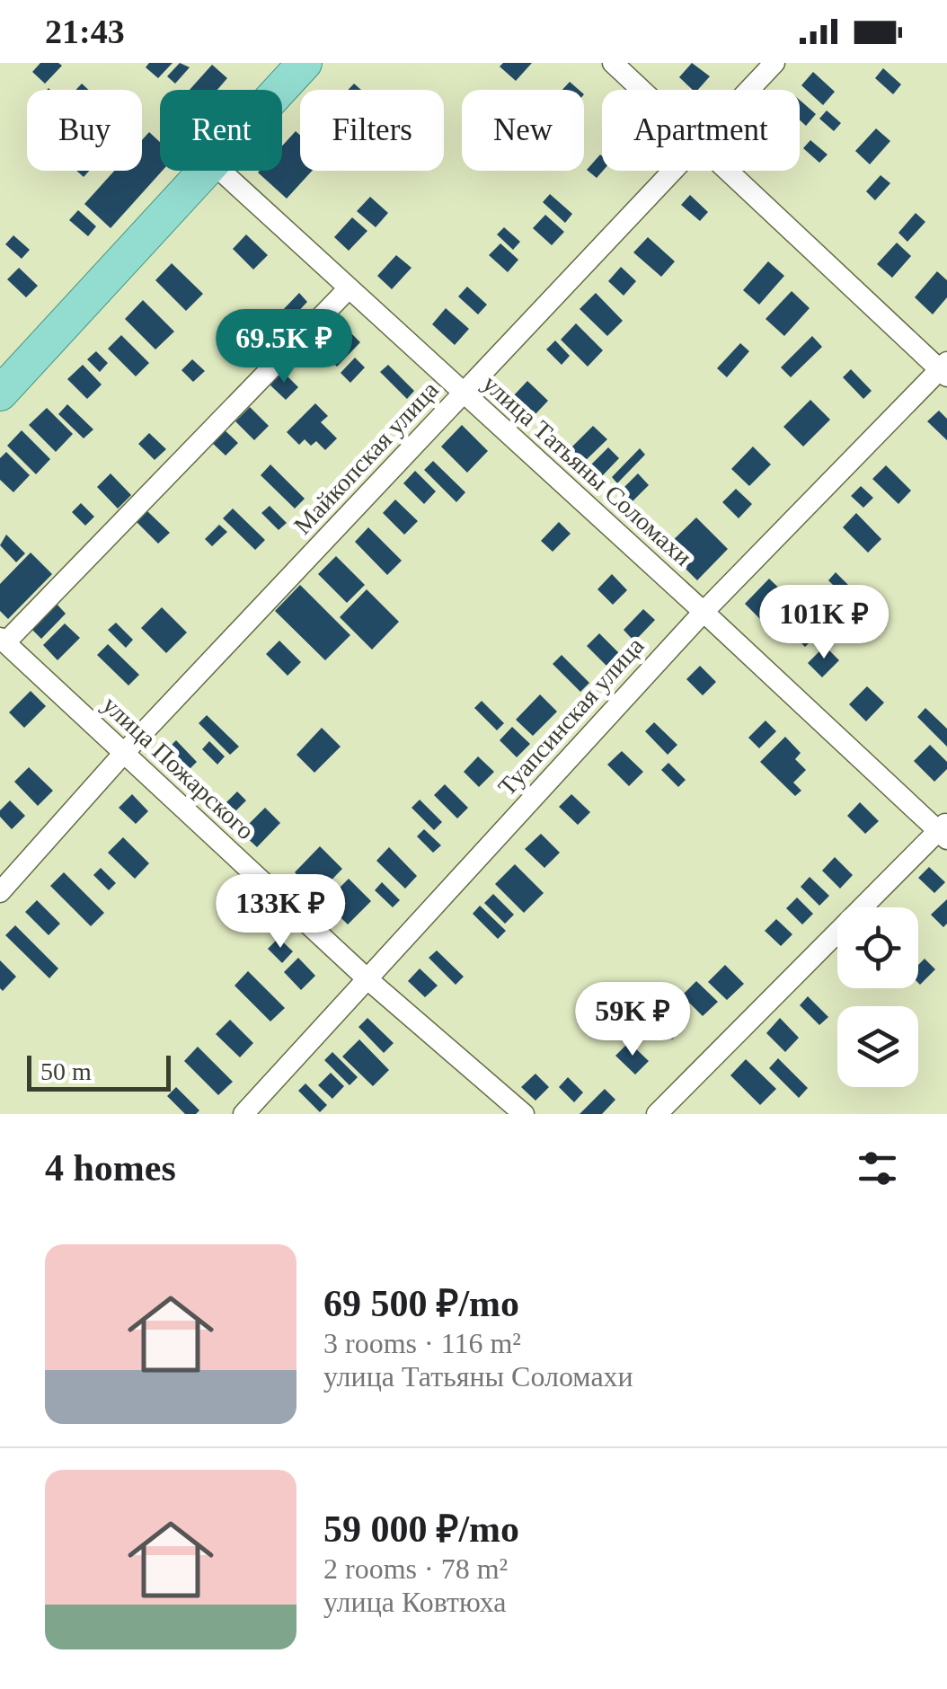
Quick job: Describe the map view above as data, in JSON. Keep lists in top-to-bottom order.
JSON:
{
  "streets": {
    "street": [
      "Майкопская улица",
      "улица Татьяны Соломахи",
      "Туапсинская улица",
      "улица Пожарского"
    ]
  },
  "crossings": [
    ["Майкопская улица", "улица Татьяны Соломахи"],
    ["Майкопская улица", "улица Пожарского"],
    ["улица Татьяны Соломахи", "Туапсинская улица"],
    ["Туапсинская улица", "улица Пожарского"]
  ],
  "scale_bar": "50 m",
  "page": {
    "status": "21:43",
    "chip": [
      "Buy",
      "Rent",
      "Filters",
      "New",
      "Apartment"
    ],
    "price": [
      "69.5K ₽",
      "101K ₽",
      "133K ₽",
      "59K ₽"
    ],
    "scale": "50 m",
    "heading": "4 homes",
    "list": [
      {
        "name": "69 500 ₽/mo",
        "note": "3 rooms · 116 m² · улица Татьяны Соломахи"
      },
      {
        "name": "59 000 ₽/mo",
        "note": "2 rooms · 78 m² · улица Ковтюха"
      }
    ]
  }
}
